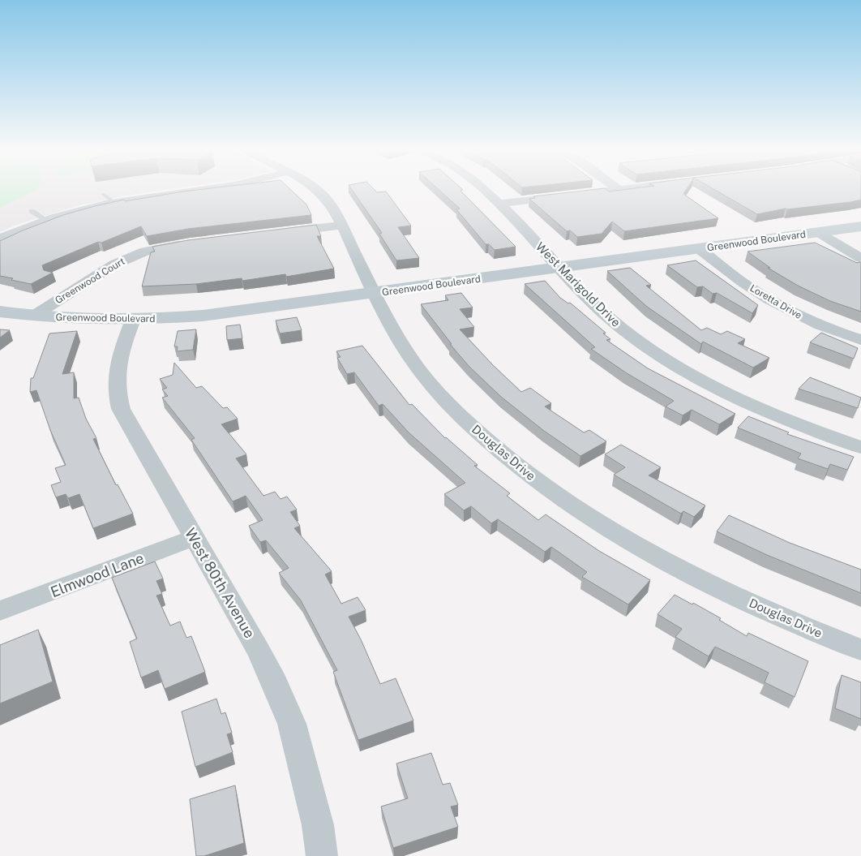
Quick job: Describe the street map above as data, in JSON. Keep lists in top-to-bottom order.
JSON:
{
  "streets": {
    "street": [
      "Greenwood Boulevard",
      "Greenwood Court",
      "West Marigold Drive",
      "Loretta Drive",
      "Douglas Drive",
      "Elmwood Lane",
      "West 80th Avenue"
    ]
  },
  "crossings": [
    ["Greenwood Boulevard", "Greenwood Court"],
    ["Greenwood Boulevard", "West Marigold Drive"],
    ["Greenwood Boulevard", "Loretta Drive"],
    ["Greenwood Boulevard", "Douglas Drive"],
    ["Greenwood Boulevard", "West 80th Avenue"],
    ["Elmwood Lane", "West 80th Avenue"]
  ]
}
